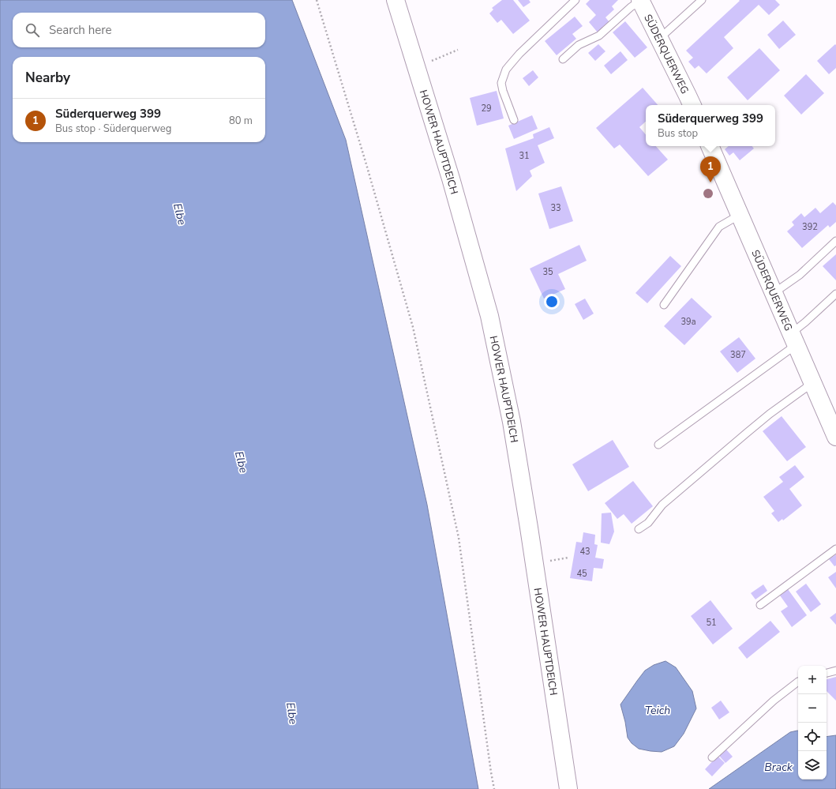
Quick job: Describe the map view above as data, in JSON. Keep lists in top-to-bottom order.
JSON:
{
  "streets": {
    "street": ["SÜDERQUERWEG", "HOWER HAUPTDEICH"]
  },
  "water": ["Elbe", "Teich", "Brack"],
  "house_numbers": [
    "29",
    "31",
    "33",
    "392",
    "35",
    "39a",
    "387",
    "43",
    "45",
    "51"
  ],
  "page": {
    "search": "Search here",
    "heading": "Nearby",
    "list": [
      {
        "mark": "1",
        "name": "Süderquerweg 399",
        "note": "Bus stop · Süderquerweg",
        "value": "80 m"
      }
    ],
    "popup": ["Süderquerweg 399", "Bus stop"],
    "pins": "1",
    "map_buttons": ["+", "−"]
  }
}
